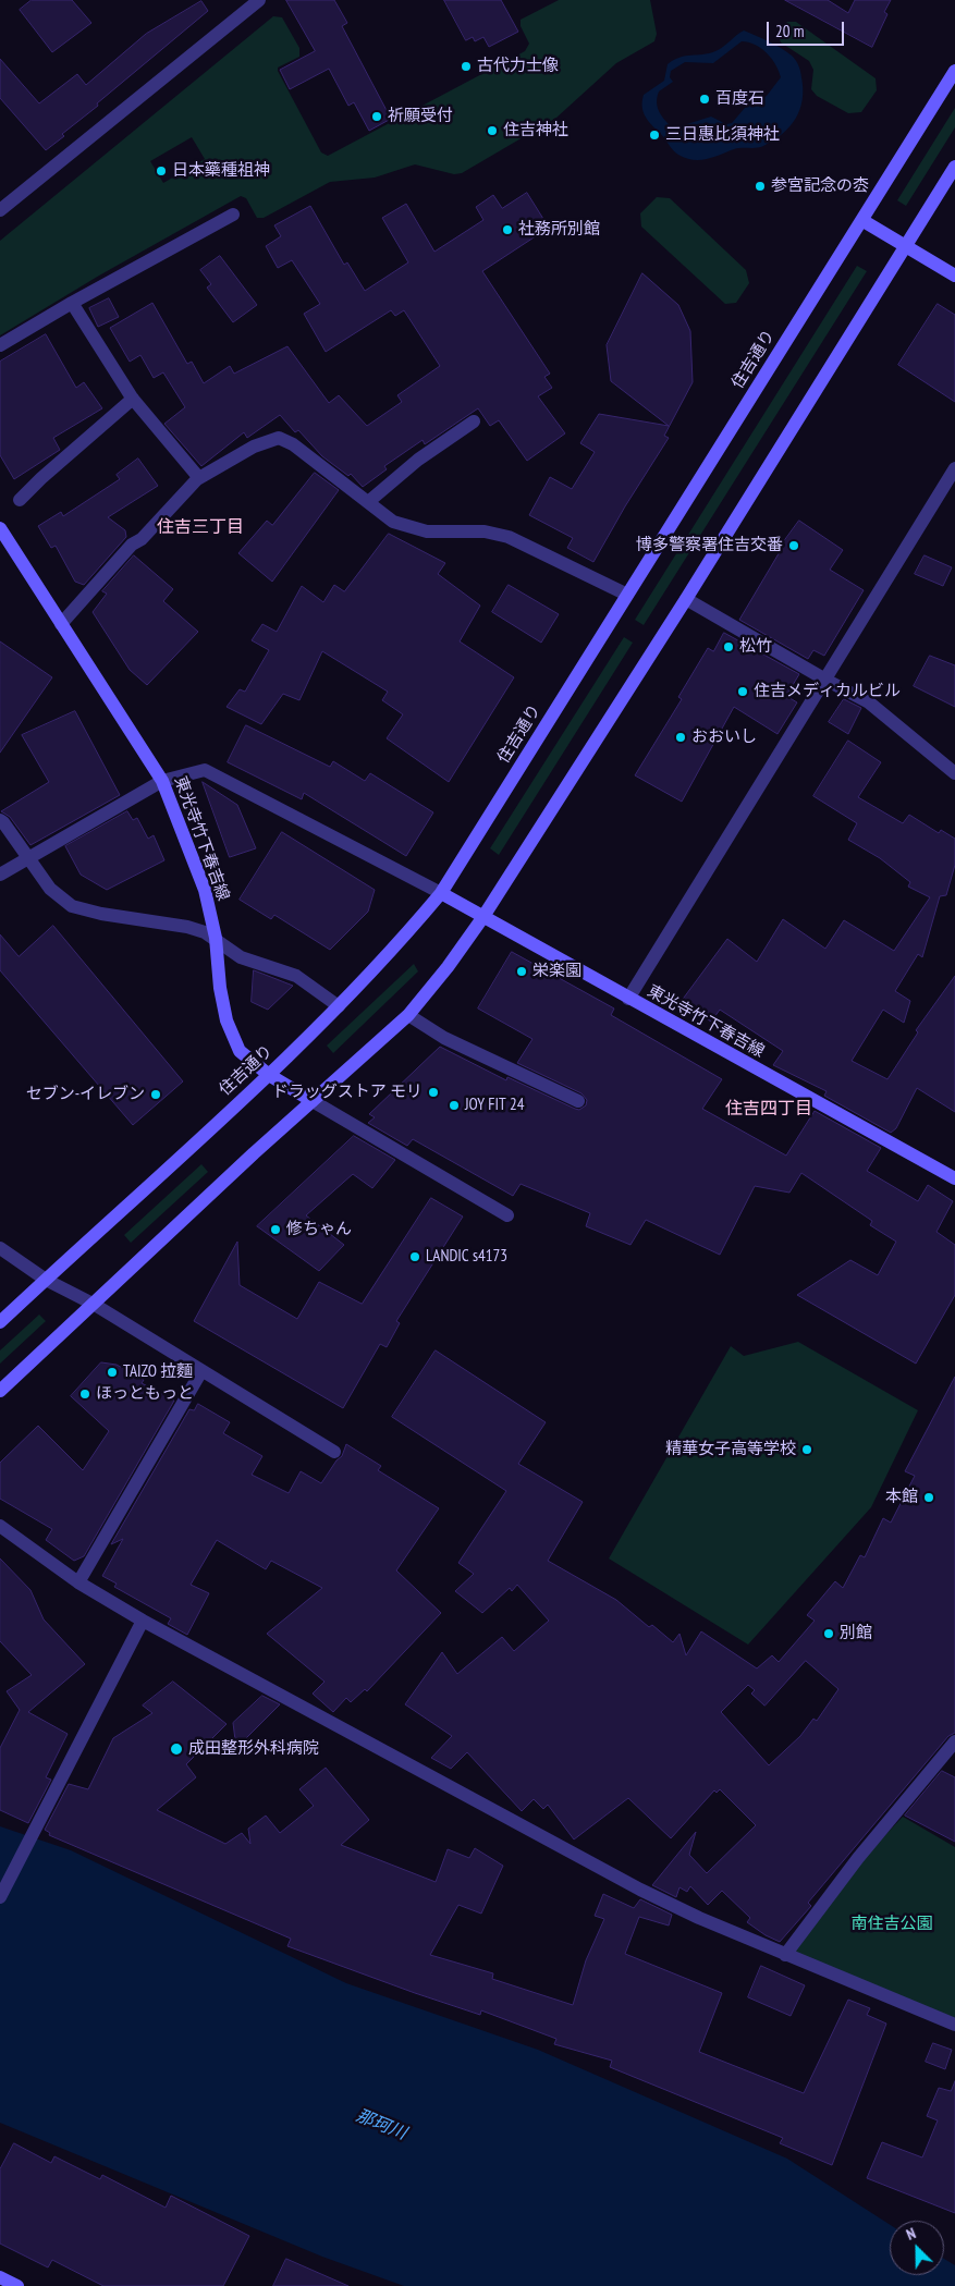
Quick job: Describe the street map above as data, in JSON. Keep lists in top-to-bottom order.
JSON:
{
  "streets": {
    "street": ["住吉通り", "東光寺竹下春吉線"]
  },
  "crossings": [
    ["住吉通り", "東光寺竹下春吉線"]
  ],
  "districts": ["住吉三丁目", "住吉四丁目"],
  "water": ["那珂川"],
  "parks": ["南住吉公園"],
  "places": [
    "古代力士像",
    "百度石",
    "祈願受付",
    "住吉神社",
    "三日惠比須神社",
    "日本藥種祖神",
    "参宮記念の枩",
    "社務所別館",
    "博多警察署住吉交番",
    "松竹",
    "住吉メディカルビル",
    "おおいし",
    "栄楽園",
    "ドラッグストア モリ",
    "セブン-イレブン",
    "JOY FIT 24",
    "修ちゃん",
    "LANDIC s4173",
    "TAIZO 拉麵",
    "ほっともっと",
    "精華女子高等学校",
    "本館",
    "別館",
    "成田整形外科病院"
  ],
  "scale_bar": "20 m",
  "north": "top left"
}
